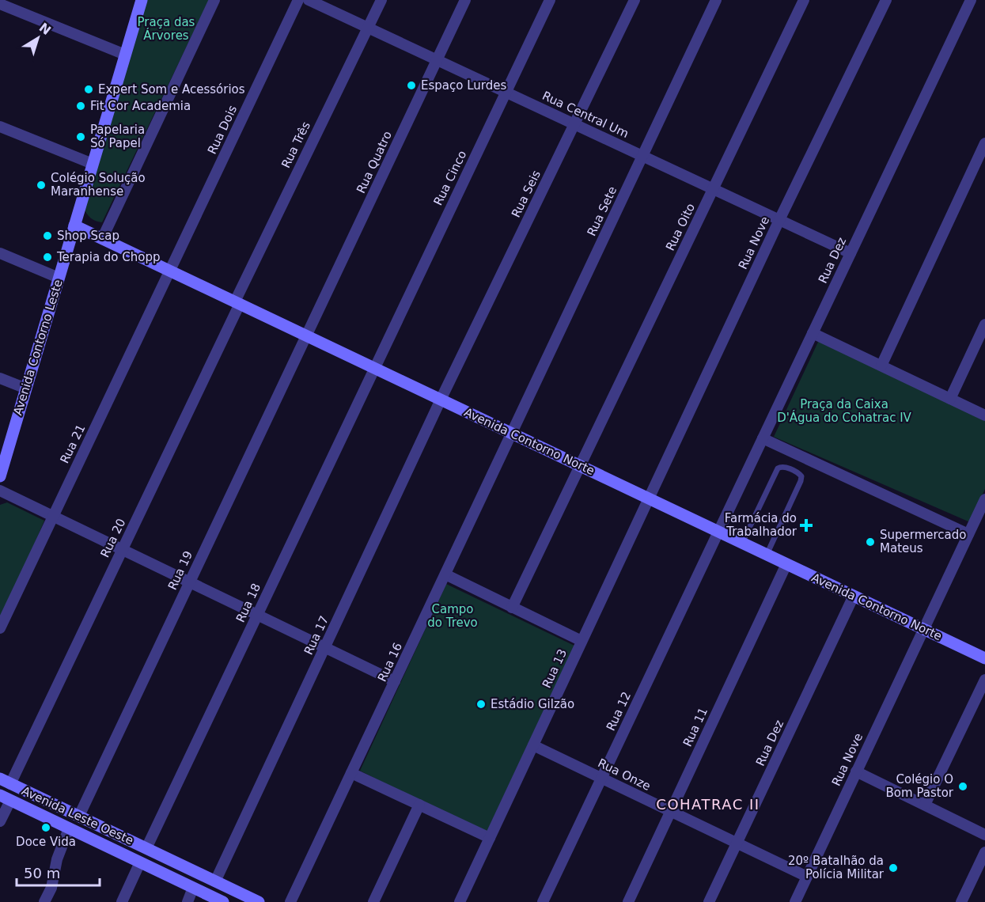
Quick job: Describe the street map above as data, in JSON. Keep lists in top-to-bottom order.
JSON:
{
  "streets": {
    "street": [
      "Rua Central Um",
      "Rua Dois",
      "Rua Três",
      "Rua Quatro",
      "Rua Cinco",
      "Rua Seis",
      "Rua Sete",
      "Rua Oito",
      "Rua Nove",
      "Rua Dez",
      "Avenida Contorno Leste",
      "Avenida Contorno Norte",
      "Rua 21",
      "Rua 20",
      "Rua 19",
      "Rua 18",
      "Rua 17",
      "Rua 16",
      "Rua 13",
      "Rua 12",
      "Rua 11",
      "Rua Onze",
      "Avenida Leste Oeste"
    ]
  },
  "crossings": [
    ["Rua Central Um", "Rua Três"],
    ["Rua Central Um", "Rua Quatro"],
    ["Rua Central Um", "Rua Cinco"],
    ["Rua Central Um", "Rua Seis"],
    ["Rua Central Um", "Rua Sete"],
    ["Rua Central Um", "Rua Oito"],
    ["Rua Central Um", "Rua Nove"],
    ["Rua Central Um", "Rua Dez"],
    ["Rua Dois", "Avenida Contorno Norte"],
    ["Rua Dois", "Rua 21"],
    ["Rua Três", "Avenida Contorno Norte"],
    ["Rua Três", "Rua 20"],
    ["Rua Quatro", "Avenida Contorno Norte"],
    ["Rua Quatro", "Rua 19"],
    ["Rua Cinco", "Avenida Contorno Norte"],
    ["Rua Cinco", "Rua 18"],
    ["Rua Seis", "Avenida Contorno Norte"],
    ["Rua Seis", "Rua 17"],
    ["Rua Sete", "Avenida Contorno Norte"],
    ["Rua Sete", "Rua 16"],
    ["Rua Oito", "Avenida Contorno Norte"],
    ["Rua Nove", "Avenida Contorno Norte"],
    ["Rua Nove", "Rua 13"],
    ["Rua Nove", "Rua Onze"],
    ["Rua Dez", "Avenida Contorno Norte"],
    ["Rua Dez", "Rua 12"],
    ["Rua Dez", "Rua Onze"],
    ["Avenida Contorno Leste", "Avenida Contorno Norte"],
    ["Avenida Contorno Norte", "Rua 21"],
    ["Avenida Contorno Norte", "Rua 20"],
    ["Avenida Contorno Norte", "Rua 19"],
    ["Avenida Contorno Norte", "Rua 18"],
    ["Avenida Contorno Norte", "Rua 17"],
    ["Avenida Contorno Norte", "Rua 16"],
    ["Avenida Contorno Norte", "Rua 13"],
    ["Avenida Contorno Norte", "Rua 12"],
    ["Avenida Contorno Norte", "Rua 11"],
    ["Rua 20", "Avenida Leste Oeste"],
    ["Rua 19", "Avenida Leste Oeste"],
    ["Rua 18", "Avenida Leste Oeste"],
    ["Rua 17", "Avenida Leste Oeste"],
    ["Rua 13", "Rua Onze"],
    ["Rua 12", "Rua Onze"],
    ["Rua 11", "Rua Onze"]
  ],
  "districts": ["COHATRAC II"],
  "parks": ["Praça das Árvores", "Praça da Caixa D'Água do Cohatrac IV", "Campo do Trevo"],
  "places": {
    "other": [
      "Espaço Lurdes",
      "Expert Som e Acessórios",
      "Fit Cor Academia",
      "Papelaria Só Papel",
      "Colégio Solução Maranhense",
      "Shop Scap",
      "Terapia do Chopp",
      "Supermercado Mateus",
      "Estádio Gilzão",
      "Colégio O Bom Pastor",
      "Doce Vida",
      "20º Batalhão da Polícia Militar"
    ],
    "health": ["Farmácia do Trabalhador"]
  },
  "scale_bar": "50 m",
  "north": "top right"
}
